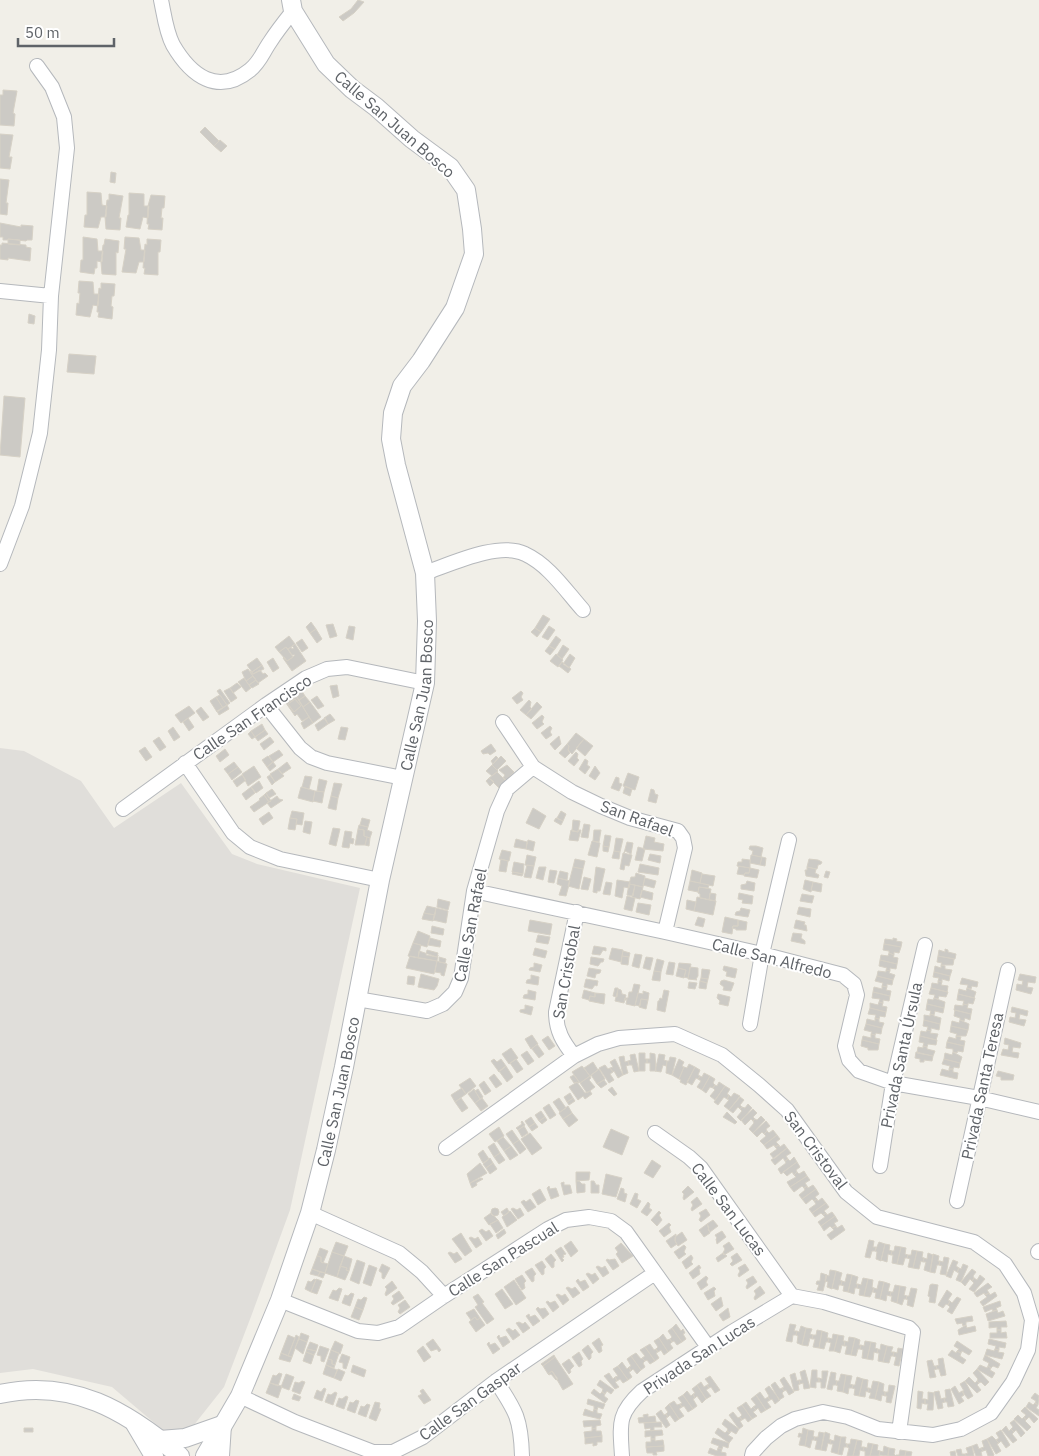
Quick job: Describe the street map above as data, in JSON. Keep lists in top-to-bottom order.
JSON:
{
  "streets": {
    "street": [
      "Calle San Juan Bosco",
      "Calle San Francisco",
      "San Rafael",
      "Calle San Rafael",
      "Calle San Alfredo",
      "San Cristobal",
      "Privada Santa Úrsula",
      "Privada Santa Teresa",
      "San Cristoval",
      "Calle San Lucas",
      "Calle San Pascual",
      "Privada San Lucas",
      "Calle San Gaspar"
    ]
  },
  "crossings": [
    ["Calle San Juan Bosco", "Calle San Francisco"],
    ["Calle San Juan Bosco", "Calle San Rafael"],
    ["Calle San Juan Bosco", "Calle San Pascual"],
    ["Calle San Juan Bosco", "Calle San Gaspar"],
    ["San Rafael", "Calle San Rafael"],
    ["San Rafael", "Calle San Alfredo"],
    ["Calle San Rafael", "Calle San Alfredo"],
    ["Calle San Alfredo", "San Cristobal"],
    ["Calle San Alfredo", "Privada Santa Úrsula"],
    ["Calle San Alfredo", "Privada Santa Teresa"],
    ["San Cristobal", "San Cristoval"],
    ["Calle San Lucas", "Privada San Lucas"],
    ["Calle San Pascual", "Privada San Lucas"],
    ["Calle San Pascual", "Calle San Gaspar"]
  ],
  "scale_bar": "50 m"
}
